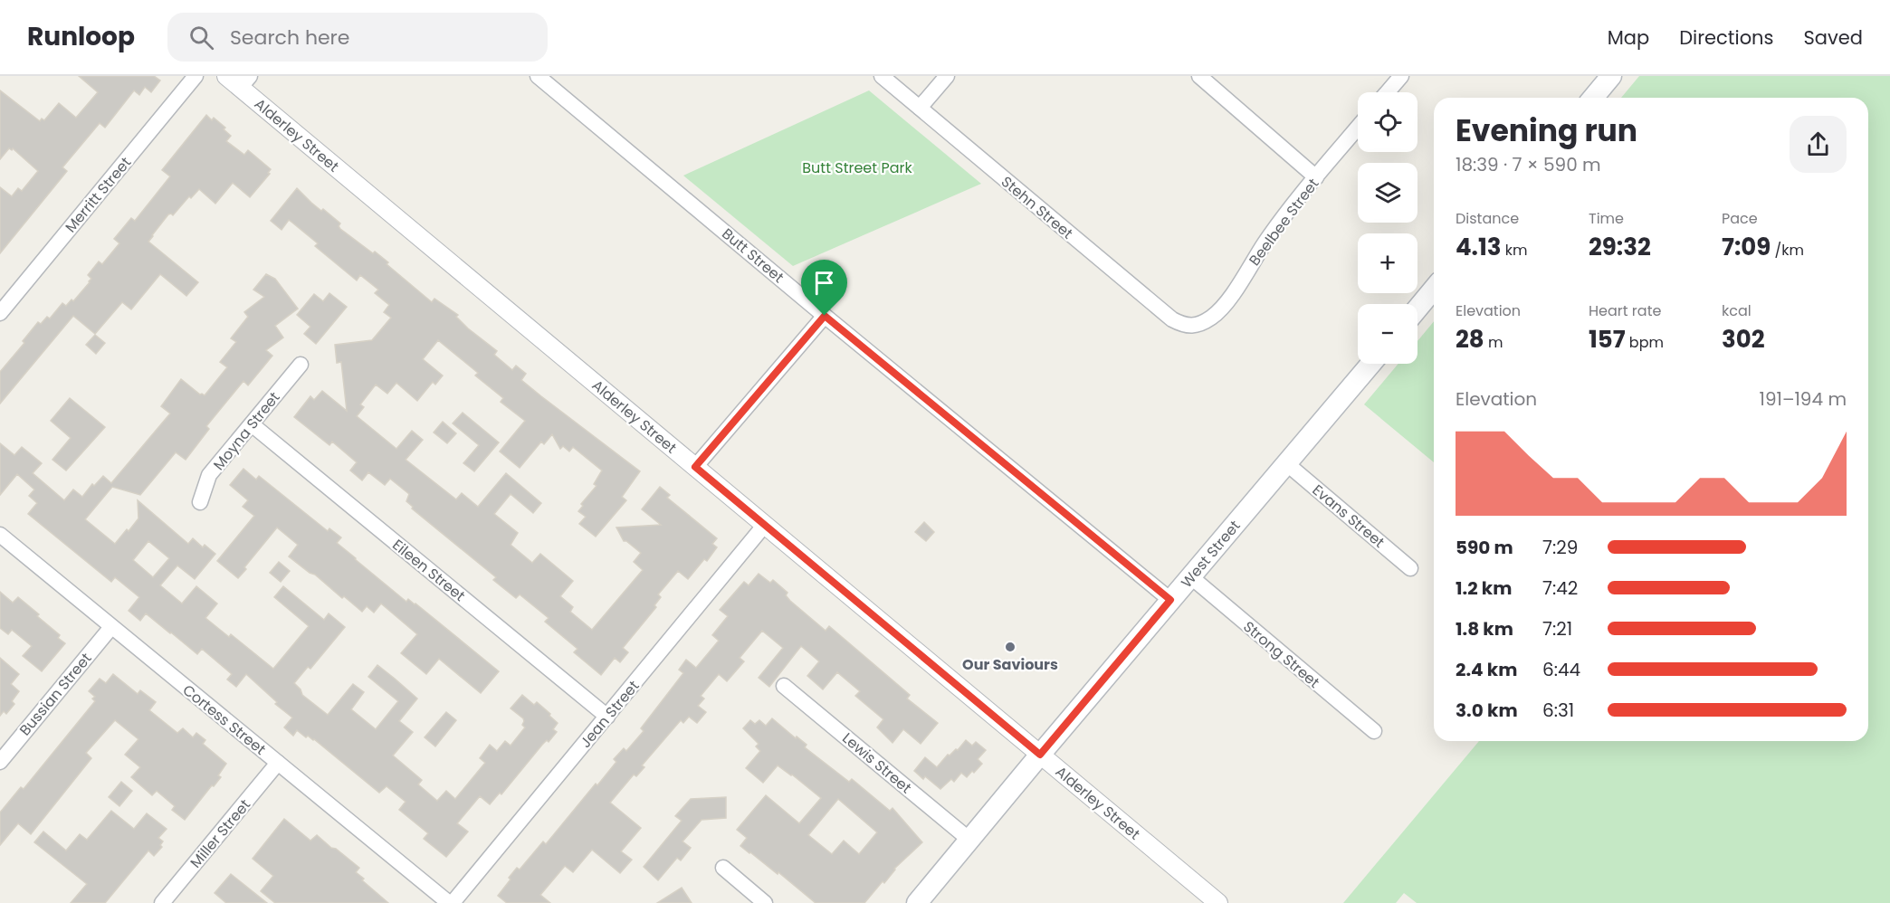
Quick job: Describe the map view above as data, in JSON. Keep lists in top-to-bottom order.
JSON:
{
  "streets": {
    "main road": ["West Street"],
    "street": [
      "Alderley Street",
      "Merritt Street",
      "Stehn Street",
      "Beelbee Street",
      "Butt Street",
      "Moyna Street",
      "Evans Street",
      "Eileen Street",
      "Strong Street",
      "Bussian Street",
      "Jean Street",
      "Cortess Street",
      "Lewis Street",
      "Miller Street"
    ]
  },
  "crossings": [
    ["Alderley Street", "West Street"],
    ["Alderley Street", "Jean Street"],
    ["Stehn Street", "Beelbee Street"],
    ["Butt Street", "West Street"],
    ["Moyna Street", "Eileen Street"],
    ["Evans Street", "West Street"],
    ["West Street", "Strong Street"],
    ["West Street", "Lewis Street"],
    ["Eileen Street", "Jean Street"],
    ["Bussian Street", "Cortess Street"],
    ["Cortess Street", "Miller Street"]
  ],
  "parks": ["Butt Street Park"],
  "places": ["Our Saviours"],
  "page": {
    "header": "Runloop",
    "search": "Search here",
    "nav": ["Map", "Directions", "Saved"],
    "map_buttons": ["+", "−"],
    "heading": ["Evening run", "18:39 · 7 × 590 m"],
    "stats": [
      ["Distance", "4.13 km"],
      ["Time", "29:32"],
      ["Pace", "7:09 /km"],
      ["Elevation", "28 m"],
      ["Heart rate", "157 bpm"],
      ["kcal", "302"]
    ],
    "chart": ["Elevation", "191–194 m"],
    "list": [
      {
        "name": "590 m",
        "note": "7:29"
      },
      {
        "name": "1.2 km",
        "note": "7:42"
      },
      {
        "name": "1.8 km",
        "note": "7:21"
      },
      {
        "name": "2.4 km",
        "note": "6:44"
      },
      {
        "name": "3.0 km",
        "note": "6:31"
      }
    ]
  }
}
